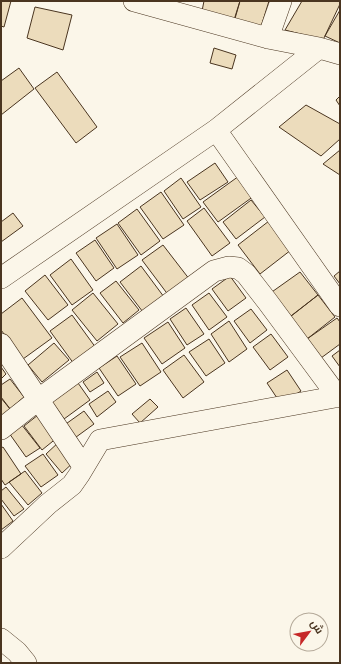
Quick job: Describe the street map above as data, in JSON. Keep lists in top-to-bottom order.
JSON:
{
  "north": "top right"
}
